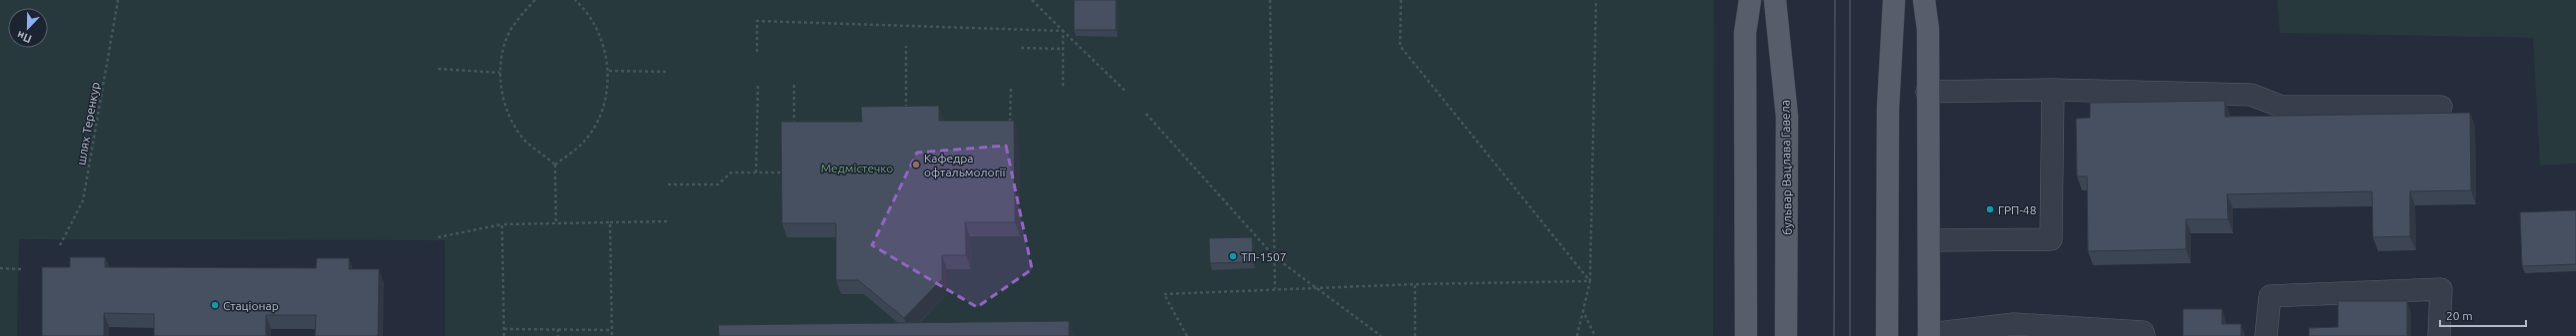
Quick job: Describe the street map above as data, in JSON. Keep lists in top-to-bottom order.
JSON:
{
  "streets": {
    "main road": ["бульвар Вацлава Гавела"],
    "path": ["шлях Теренкур"]
  },
  "parks": ["Медмістечко"],
  "places": [
    "Кафедра офтальмології",
    "ГРП-48",
    "ТП-1507",
    "Стаціонар"
  ],
  "scale_bar": "20 m",
  "north": "bottom"
}
